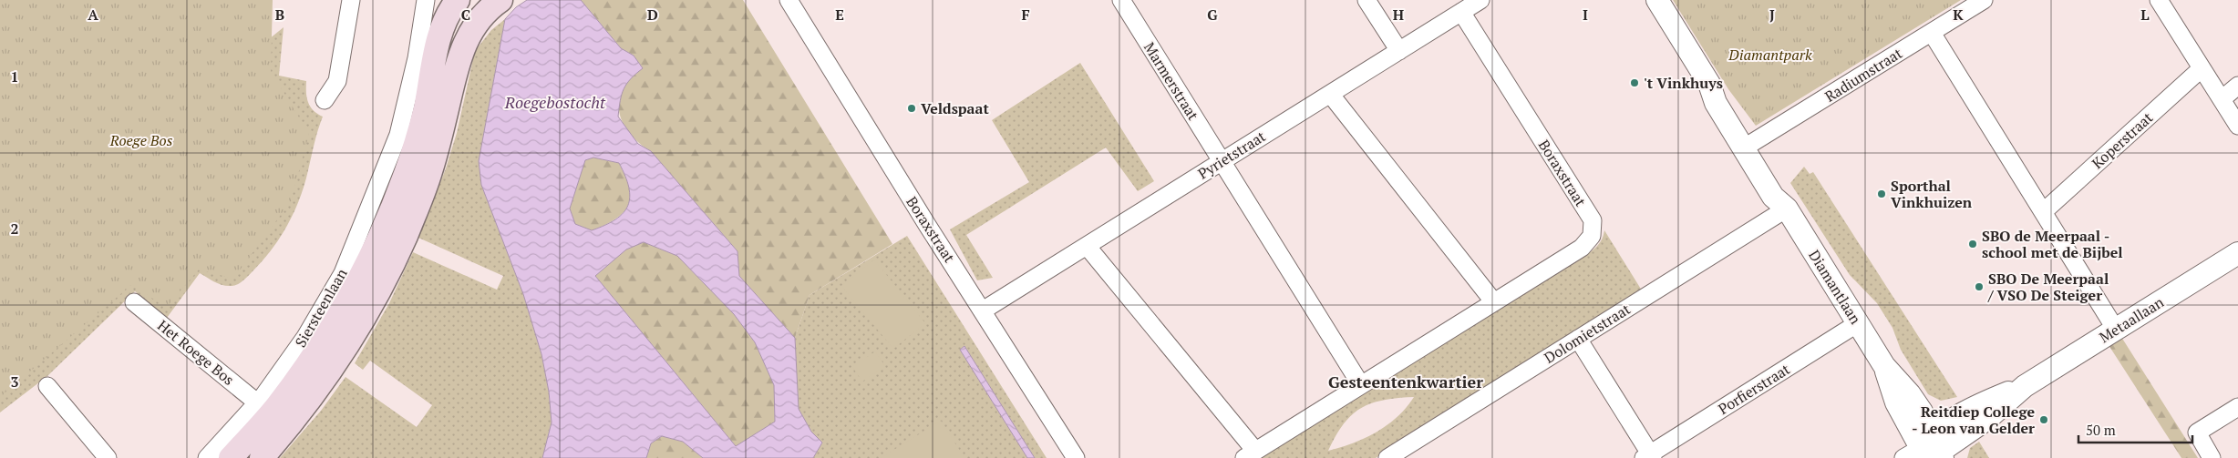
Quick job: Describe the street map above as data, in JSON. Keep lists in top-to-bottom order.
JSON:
{
  "streets": {
    "main road": ["Siersteenlaan"],
    "street": [
      "Radiumstraat",
      "Marmerstraat",
      "Koperstraat",
      "Pyrietstraat",
      "Boraxstraat",
      "Diamantlaan",
      "Metaallaan",
      "Dolomietstraat",
      "Het Roege Bos",
      "Porfierstraat"
    ]
  },
  "crossings": [
    ["Radiumstraat", "Diamantlaan"],
    ["Marmerstraat", "Pyrietstraat"],
    ["Pyrietstraat", "Boraxstraat"],
    ["Diamantlaan", "Metaallaan"],
    ["Diamantlaan", "Dolomietstraat"],
    ["Diamantlaan", "Porfierstraat"],
    ["Siersteenlaan", "Het Roege Bos"],
    ["Dolomietstraat", "Porfierstraat"]
  ],
  "districts": ["Gesteentenkwartier"],
  "water": ["Roegebostocht"],
  "parks": ["Diamantpark", "Roege Bos"],
  "places": [
    "'t Vinkhuys",
    "Veldspaat",
    "Sporthal Vinkhuizen",
    "SBO de Meerpaal - school met de Bijbel",
    "SBO De Meerpaal / VSO De Steiger",
    "Reitdiep College - Leon van Gelder"
  ],
  "scale_bar": "50 m",
  "grid": {
    "columns": [
      "A",
      "B",
      "C",
      "D",
      "E",
      "F",
      "G",
      "H",
      "I",
      "J",
      "K",
      "L"
    ],
    "rows": ["1", "2", "3"]
  }
}
